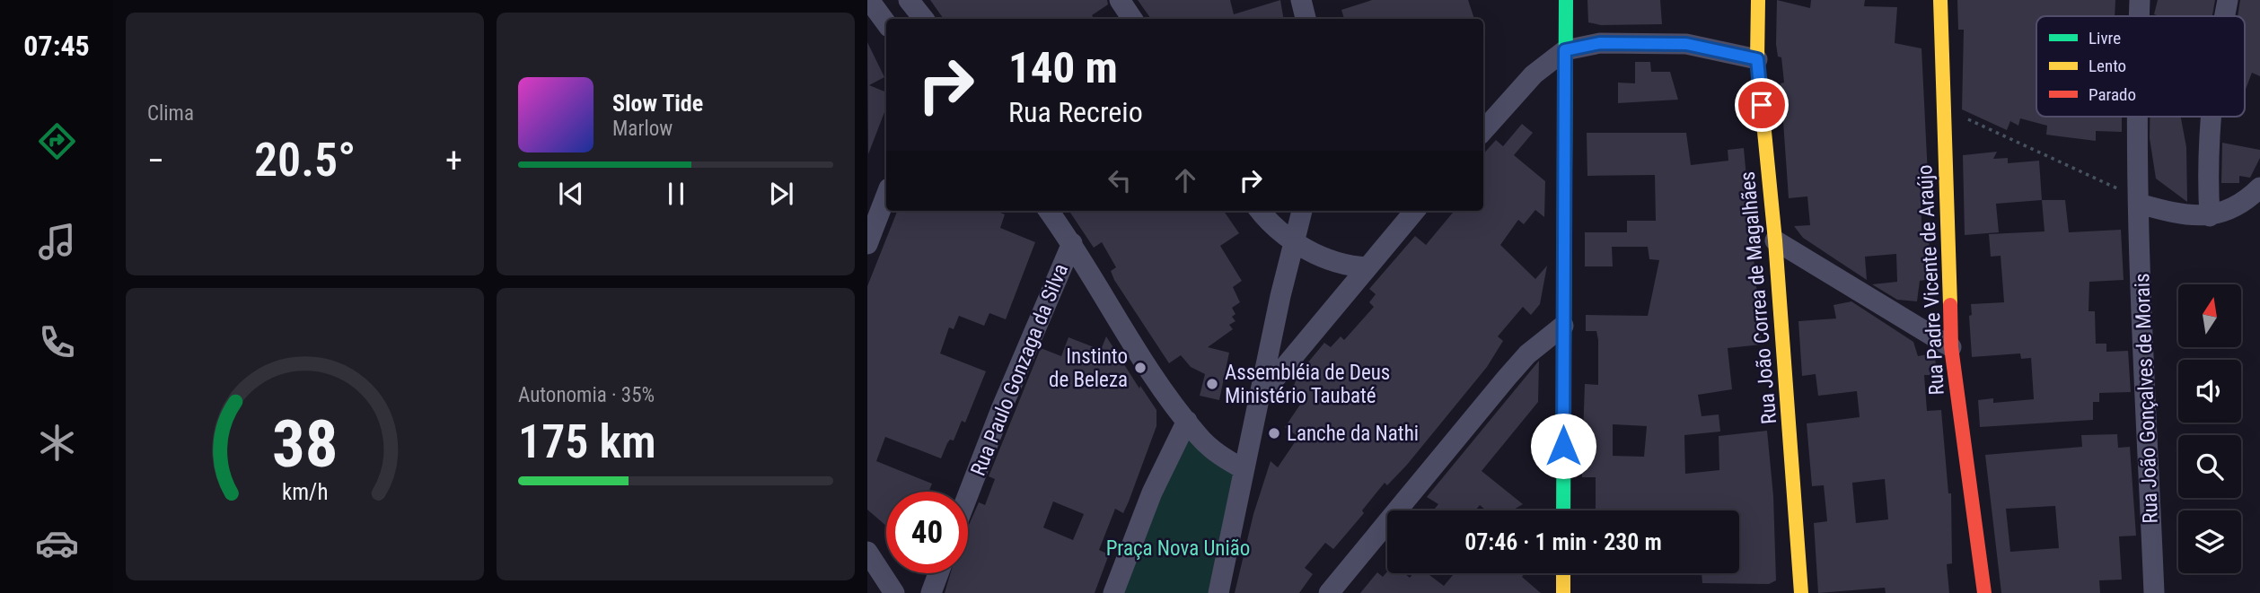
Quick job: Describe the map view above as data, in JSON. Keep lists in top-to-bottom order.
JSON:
{
  "streets": {
    "street": [
      "Rua Padre Vicente de Araújo",
      "Rua João Correa de Magalhães",
      "Rua Paulo Gonzaga da Silva",
      "Rua João Gonçalves de Morais"
    ]
  },
  "parks": ["Praça Nova União"],
  "places": ["Instinto de Beleza", "Assembléia de Deus Ministério Taubaté", "Lanche da Nathi"],
  "legend": ["Livre", "Lento", "Parado"],
  "north": "top",
  "page": {
    "tabs": "07:45",
    "tile": [
      "Clima",
      ["Autonomia · 35%", "175 km"]
    ],
    "turn": ["140 m", "Rua Recreio"],
    "song": ["Slow Tide", "Marlow"],
    "heat": ["−", "20.5°", "+"],
    "limit": "40",
    "trip": "07:46 · 1 min · 230 m",
    "gauge": ["38", "km/h"]
  }
}
